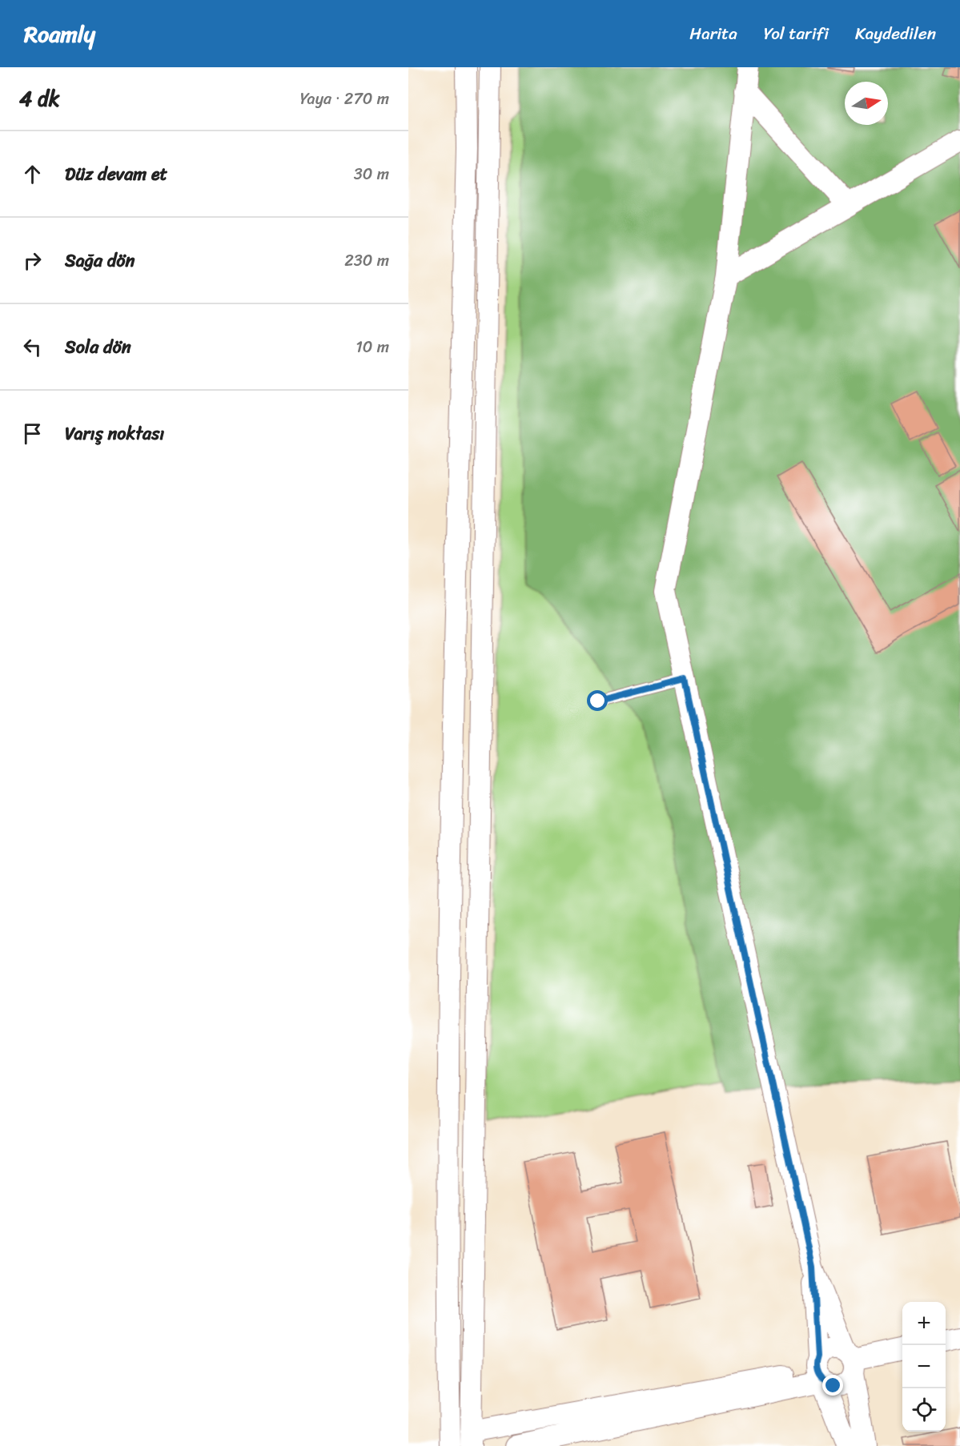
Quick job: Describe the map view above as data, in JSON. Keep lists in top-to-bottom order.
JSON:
{
  "north": "right",
  "page": {
    "header": "Roamly",
    "nav": ["Harita", "Yol tarifi", "Kaydedilen"],
    "heading": ["4 dk", "Yaya · 270 m"],
    "list": [
      ["Düz devam et", "30 m"],
      ["Sağa dön", "230 m"],
      ["Sola dön", "10 m"],
      "Varış noktası"
    ],
    "map_buttons": ["+", "−"]
  }
}
